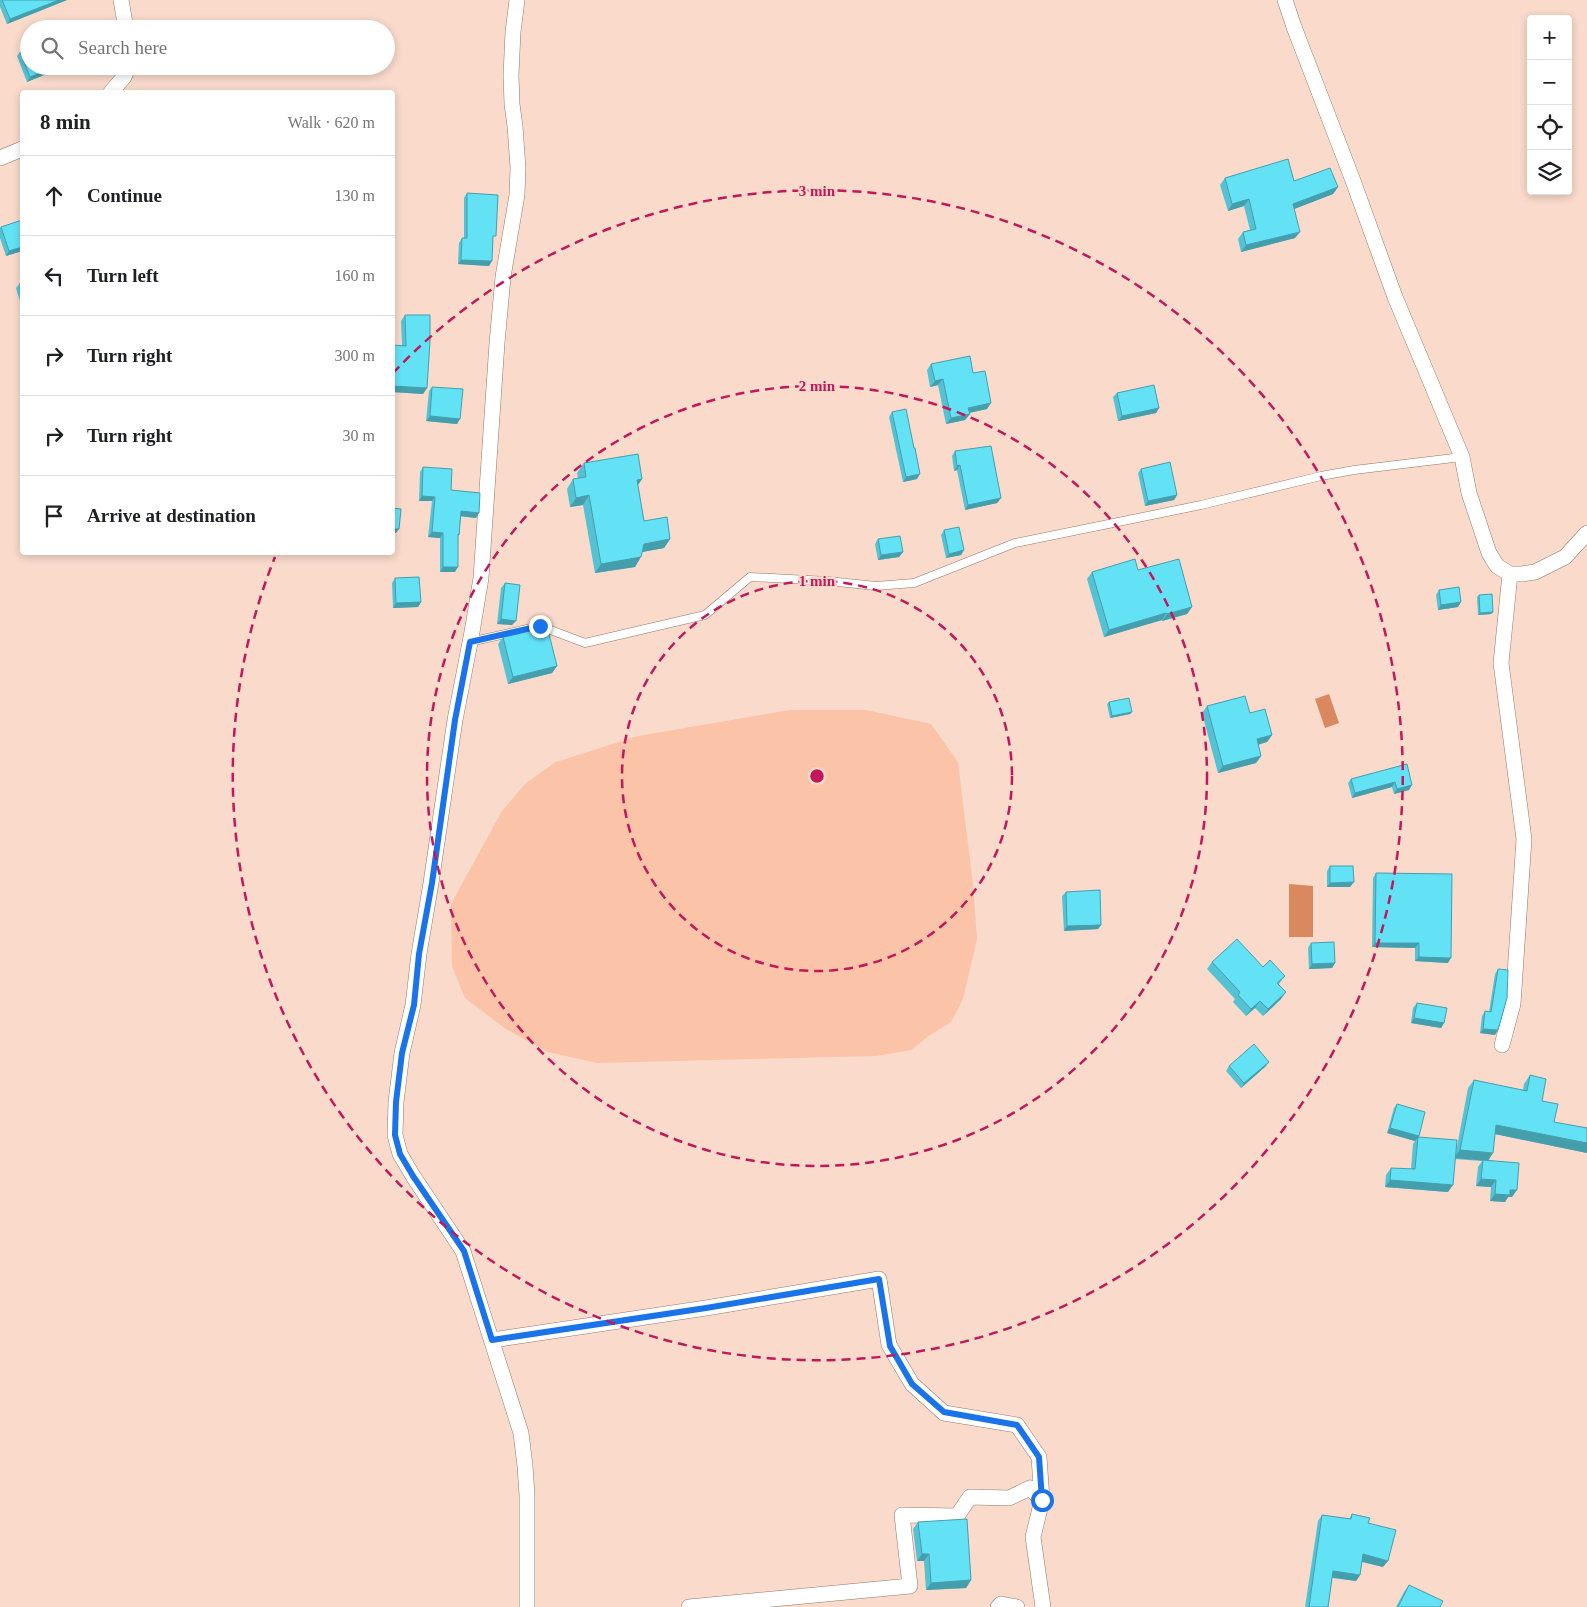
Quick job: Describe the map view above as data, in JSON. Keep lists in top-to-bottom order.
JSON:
{
  "page": {
    "map_buttons": ["+", "−"],
    "search": "Search here",
    "heading": ["8 min", "Walk · 620 m"],
    "list": [
      ["Continue", "130 m"],
      ["Turn left", "160 m"],
      ["Turn right", "300 m"],
      ["Turn right", "30 m"],
      "Arrive at destination"
    ]
  },
  "rings": ["3 min", "2 min", "1 min"]
}
